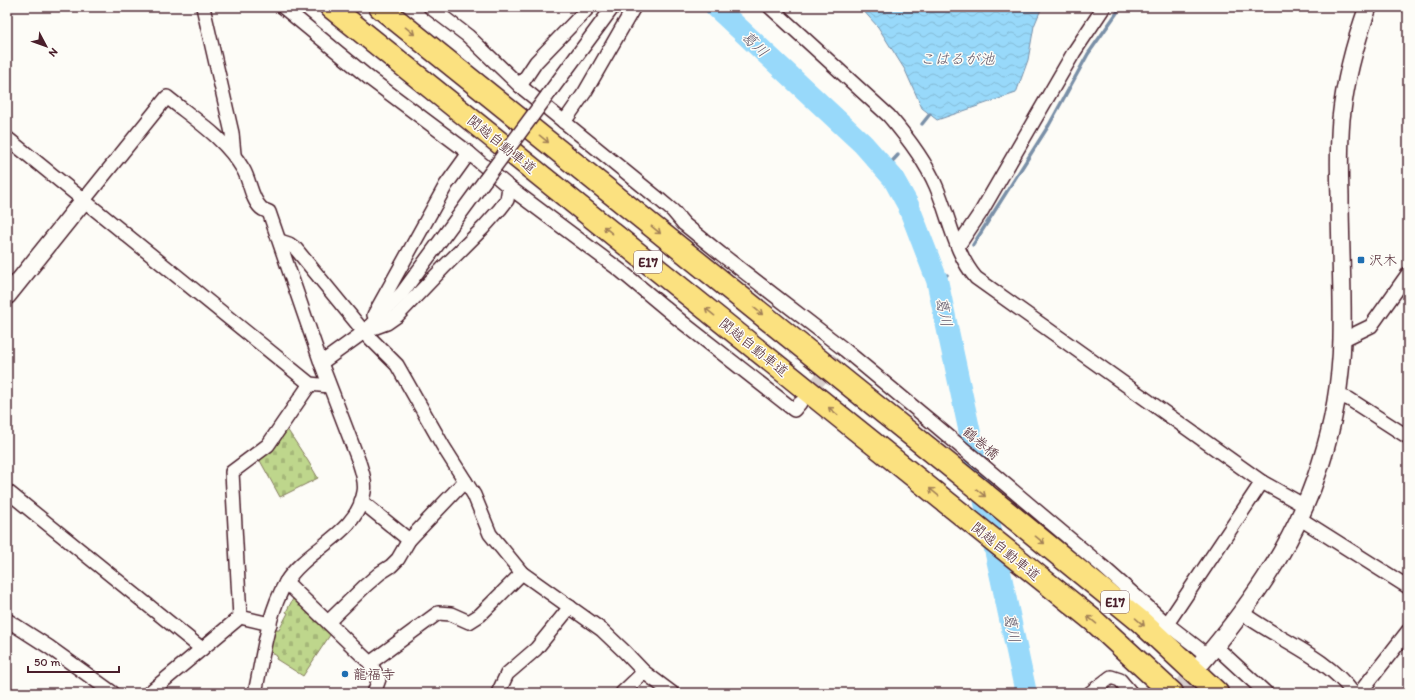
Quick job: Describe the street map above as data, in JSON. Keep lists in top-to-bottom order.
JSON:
{
  "streets": {
    "highway": ["関越自動車道", "E17"],
    "street": ["鶴巻橋"]
  },
  "water": ["葛川", "こはるが池"],
  "places": {
    "transit": ["沢木"],
    "other": ["龍福寺"]
  },
  "scale_bar": "50 m",
  "north": "bottom right"
}
